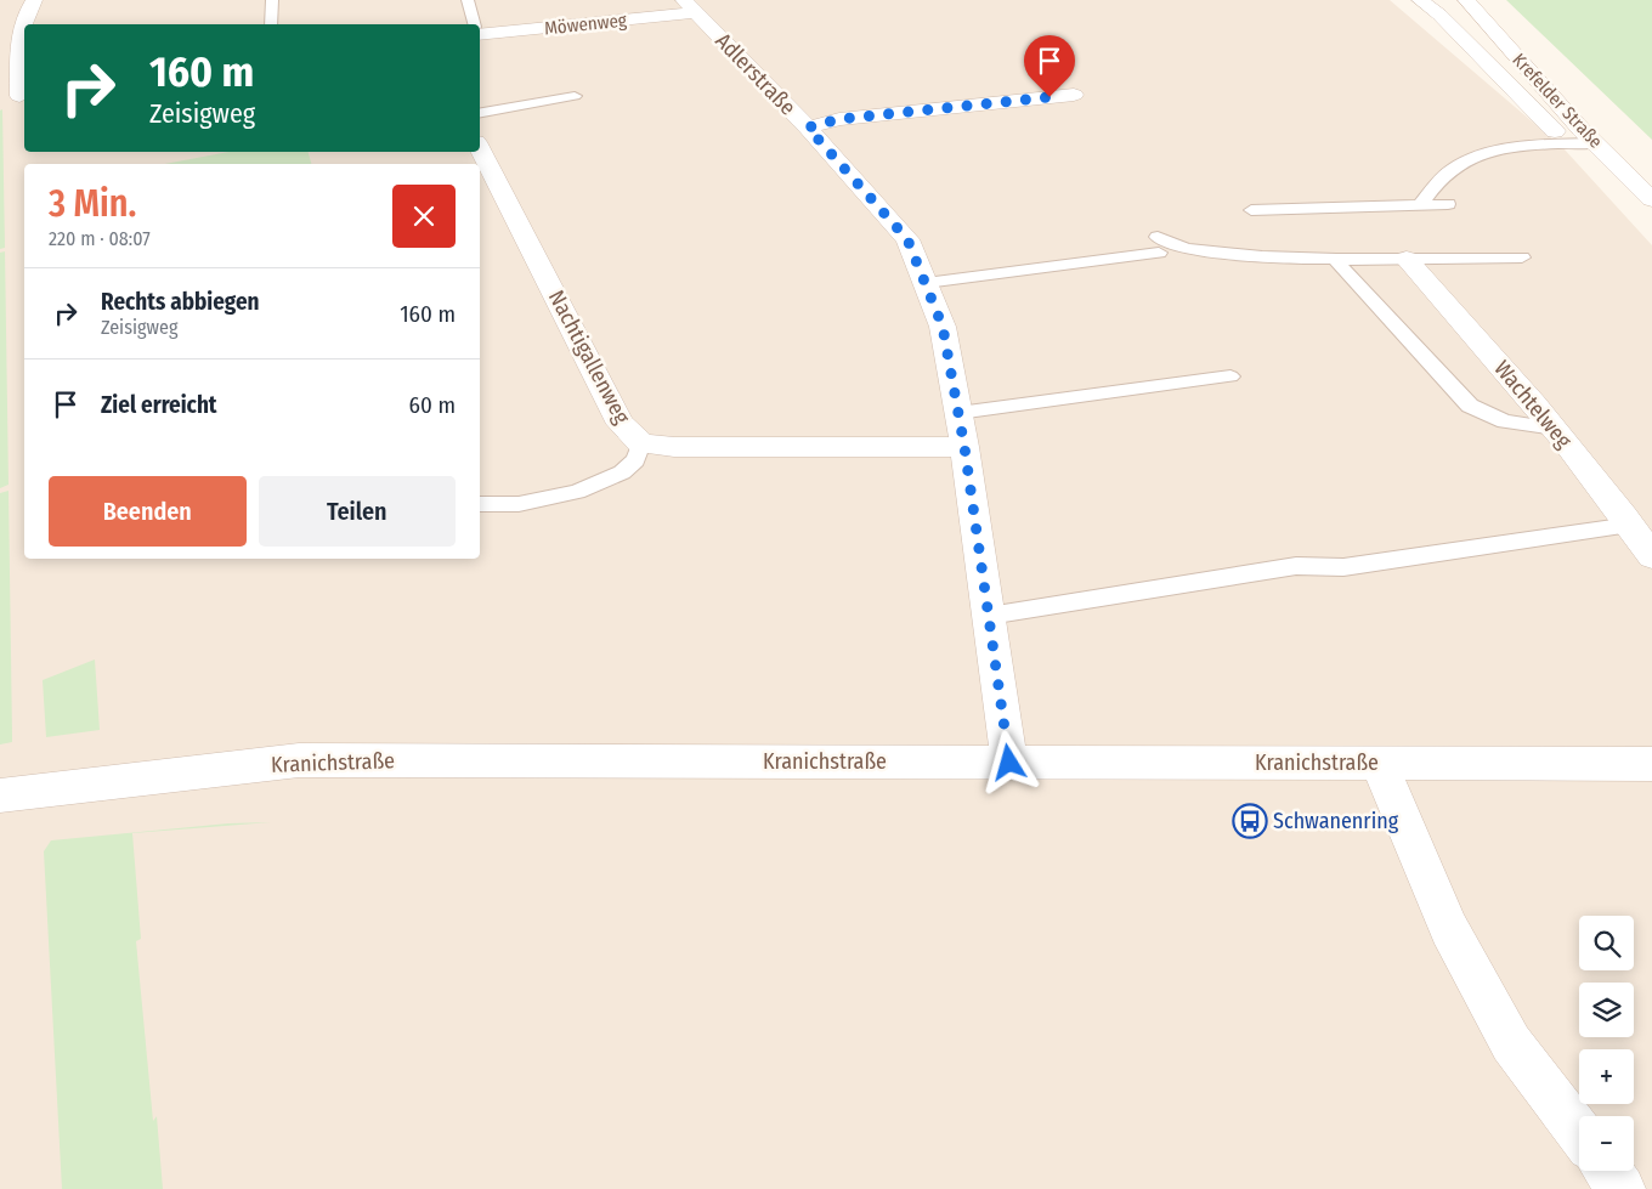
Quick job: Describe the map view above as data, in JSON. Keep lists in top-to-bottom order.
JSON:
{
  "streets": {
    "street": [
      "Möwenweg",
      "Adlerstraße",
      "Krefelder Straße",
      "Nachtigallenweg",
      "Wachtelweg",
      "Kranichstraße"
    ]
  },
  "crossings": [
    ["Möwenweg", "Adlerstraße"],
    ["Adlerstraße", "Nachtigallenweg"],
    ["Adlerstraße", "Kranichstraße"]
  ],
  "places": {
    "bus stop": ["Schwanenring"]
  },
  "page": {
    "turn": ["160 m", "Zeisigweg"],
    "heading": ["3 Min.", "220 m · 08:07"],
    "list": [
      {
        "name": "Rechts abbiegen",
        "note": "Zeisigweg",
        "value": "160 m"
      },
      {
        "name": "Ziel erreicht",
        "value": "60 m"
      }
    ],
    "buttons": ["Beenden", "Teilen"],
    "map_buttons": ["+", "−"]
  }
}
